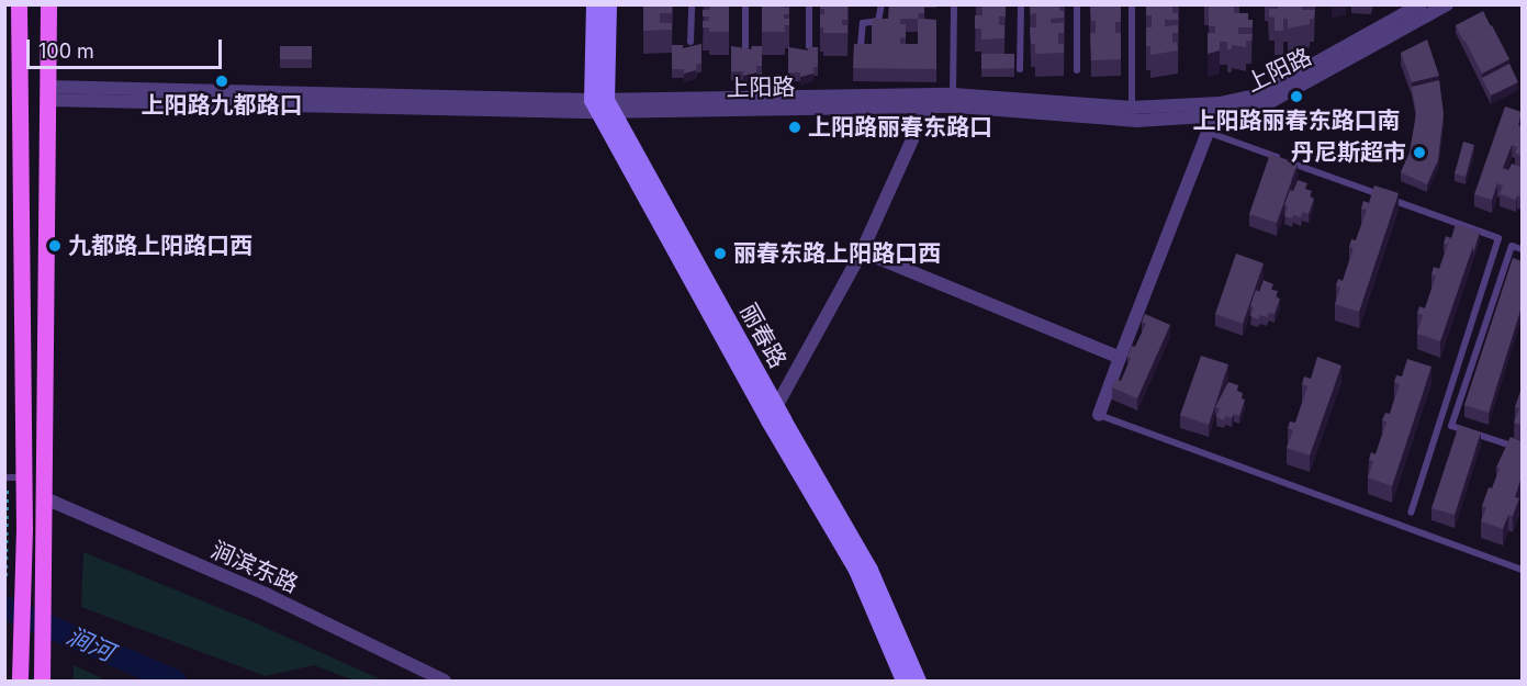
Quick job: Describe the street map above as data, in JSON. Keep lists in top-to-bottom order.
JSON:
{
  "streets": {
    "main road": ["丽春路"],
    "street": ["上阳路", "涧滨东路"]
  },
  "crossings": [
    ["上阳路", "丽春路"]
  ],
  "water": ["涧河"],
  "places": [
    "上阳路九都路口",
    "上阳路丽春东路口南",
    "上阳路丽春东路口",
    "丹尼斯超市",
    "九都路上阳路口西",
    "丽春东路上阳路口西"
  ],
  "scale_bar": "100 m"
}
